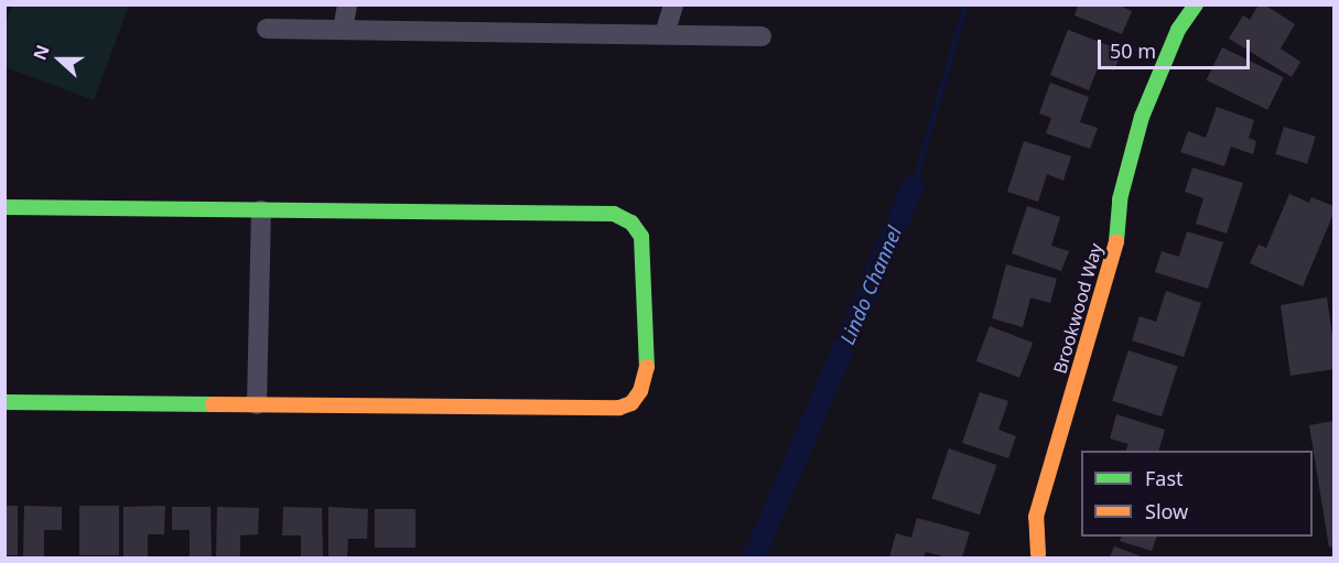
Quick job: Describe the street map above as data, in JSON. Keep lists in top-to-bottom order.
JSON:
{
  "streets": {
    "street": ["Brookwood Way"]
  },
  "water": ["Lindo Channel"],
  "legend": ["Fast", "Slow"],
  "scale_bar": "50 m",
  "north": "left"
}
